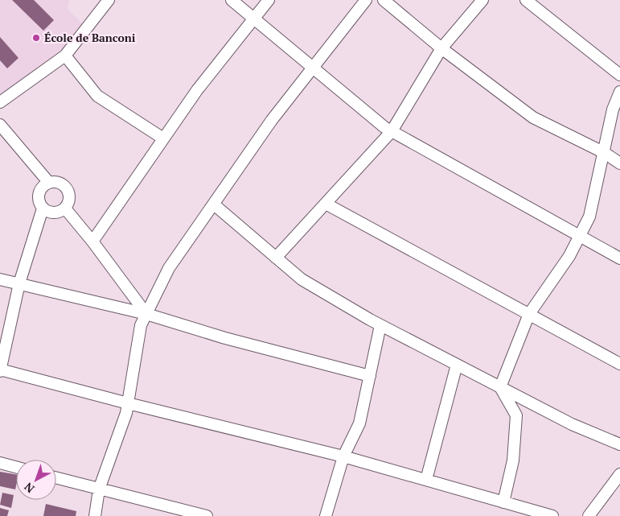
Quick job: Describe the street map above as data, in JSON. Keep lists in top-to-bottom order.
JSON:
{
  "places": ["École de Banconi"],
  "north": "bottom left"
}
